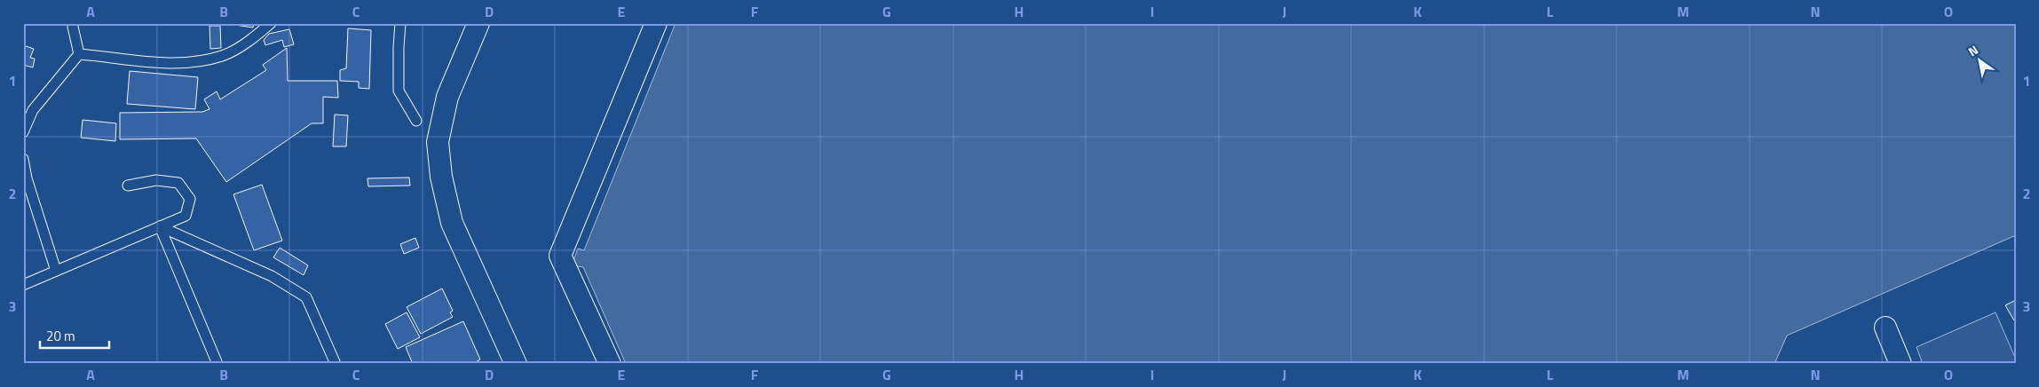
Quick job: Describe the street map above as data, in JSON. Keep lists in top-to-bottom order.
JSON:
{
  "scale_bar": "20 m",
  "north": "top left",
  "grid": {
    "columns": [
      "A",
      "B",
      "C",
      "D",
      "E",
      "F",
      "G",
      "H",
      "I",
      "J",
      "K",
      "L",
      "M",
      "N",
      "O"
    ],
    "rows": ["1", "2", "3"]
  }
}
